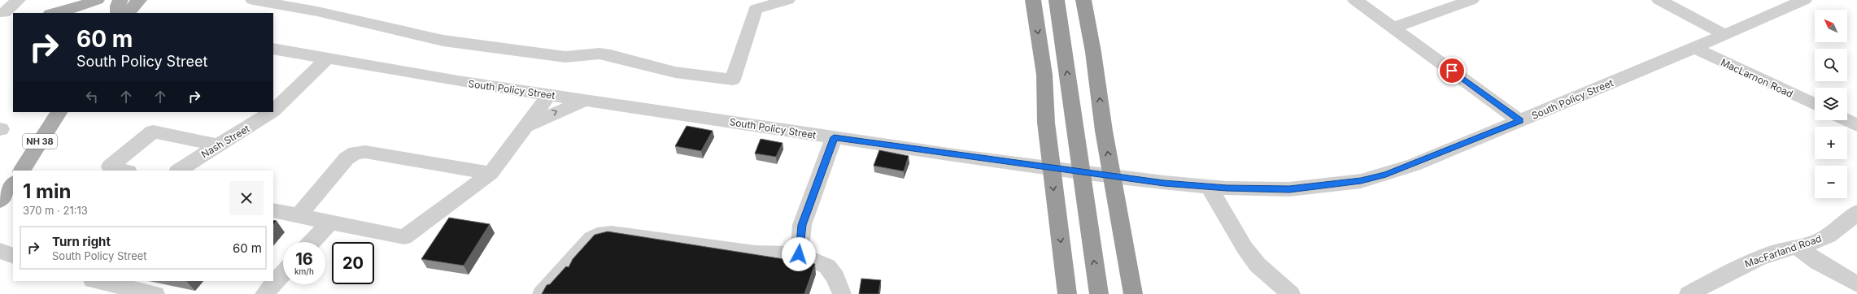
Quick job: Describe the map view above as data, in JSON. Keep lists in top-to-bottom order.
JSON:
{
  "streets": {
    "main road": ["NH 38"],
    "street": [
      "MacLarnon Road",
      "South Policy Street",
      "Nash Street",
      "MacFarland Road"
    ]
  },
  "crossings": [
    ["MacLarnon Road", "South Policy Street"],
    ["South Policy Street", "Nash Street"]
  ],
  "north": "top left",
  "page": {
    "map_buttons": ["+", "−"],
    "turn": ["60 m", "South Policy Street"],
    "heading": ["1 min", "370 m · 21:13"],
    "list": [
      {
        "name": "Turn right",
        "note": "South Policy Street",
        "value": "60 m"
      }
    ],
    "speed": "16 km/h",
    "limit": "20"
  }
}
